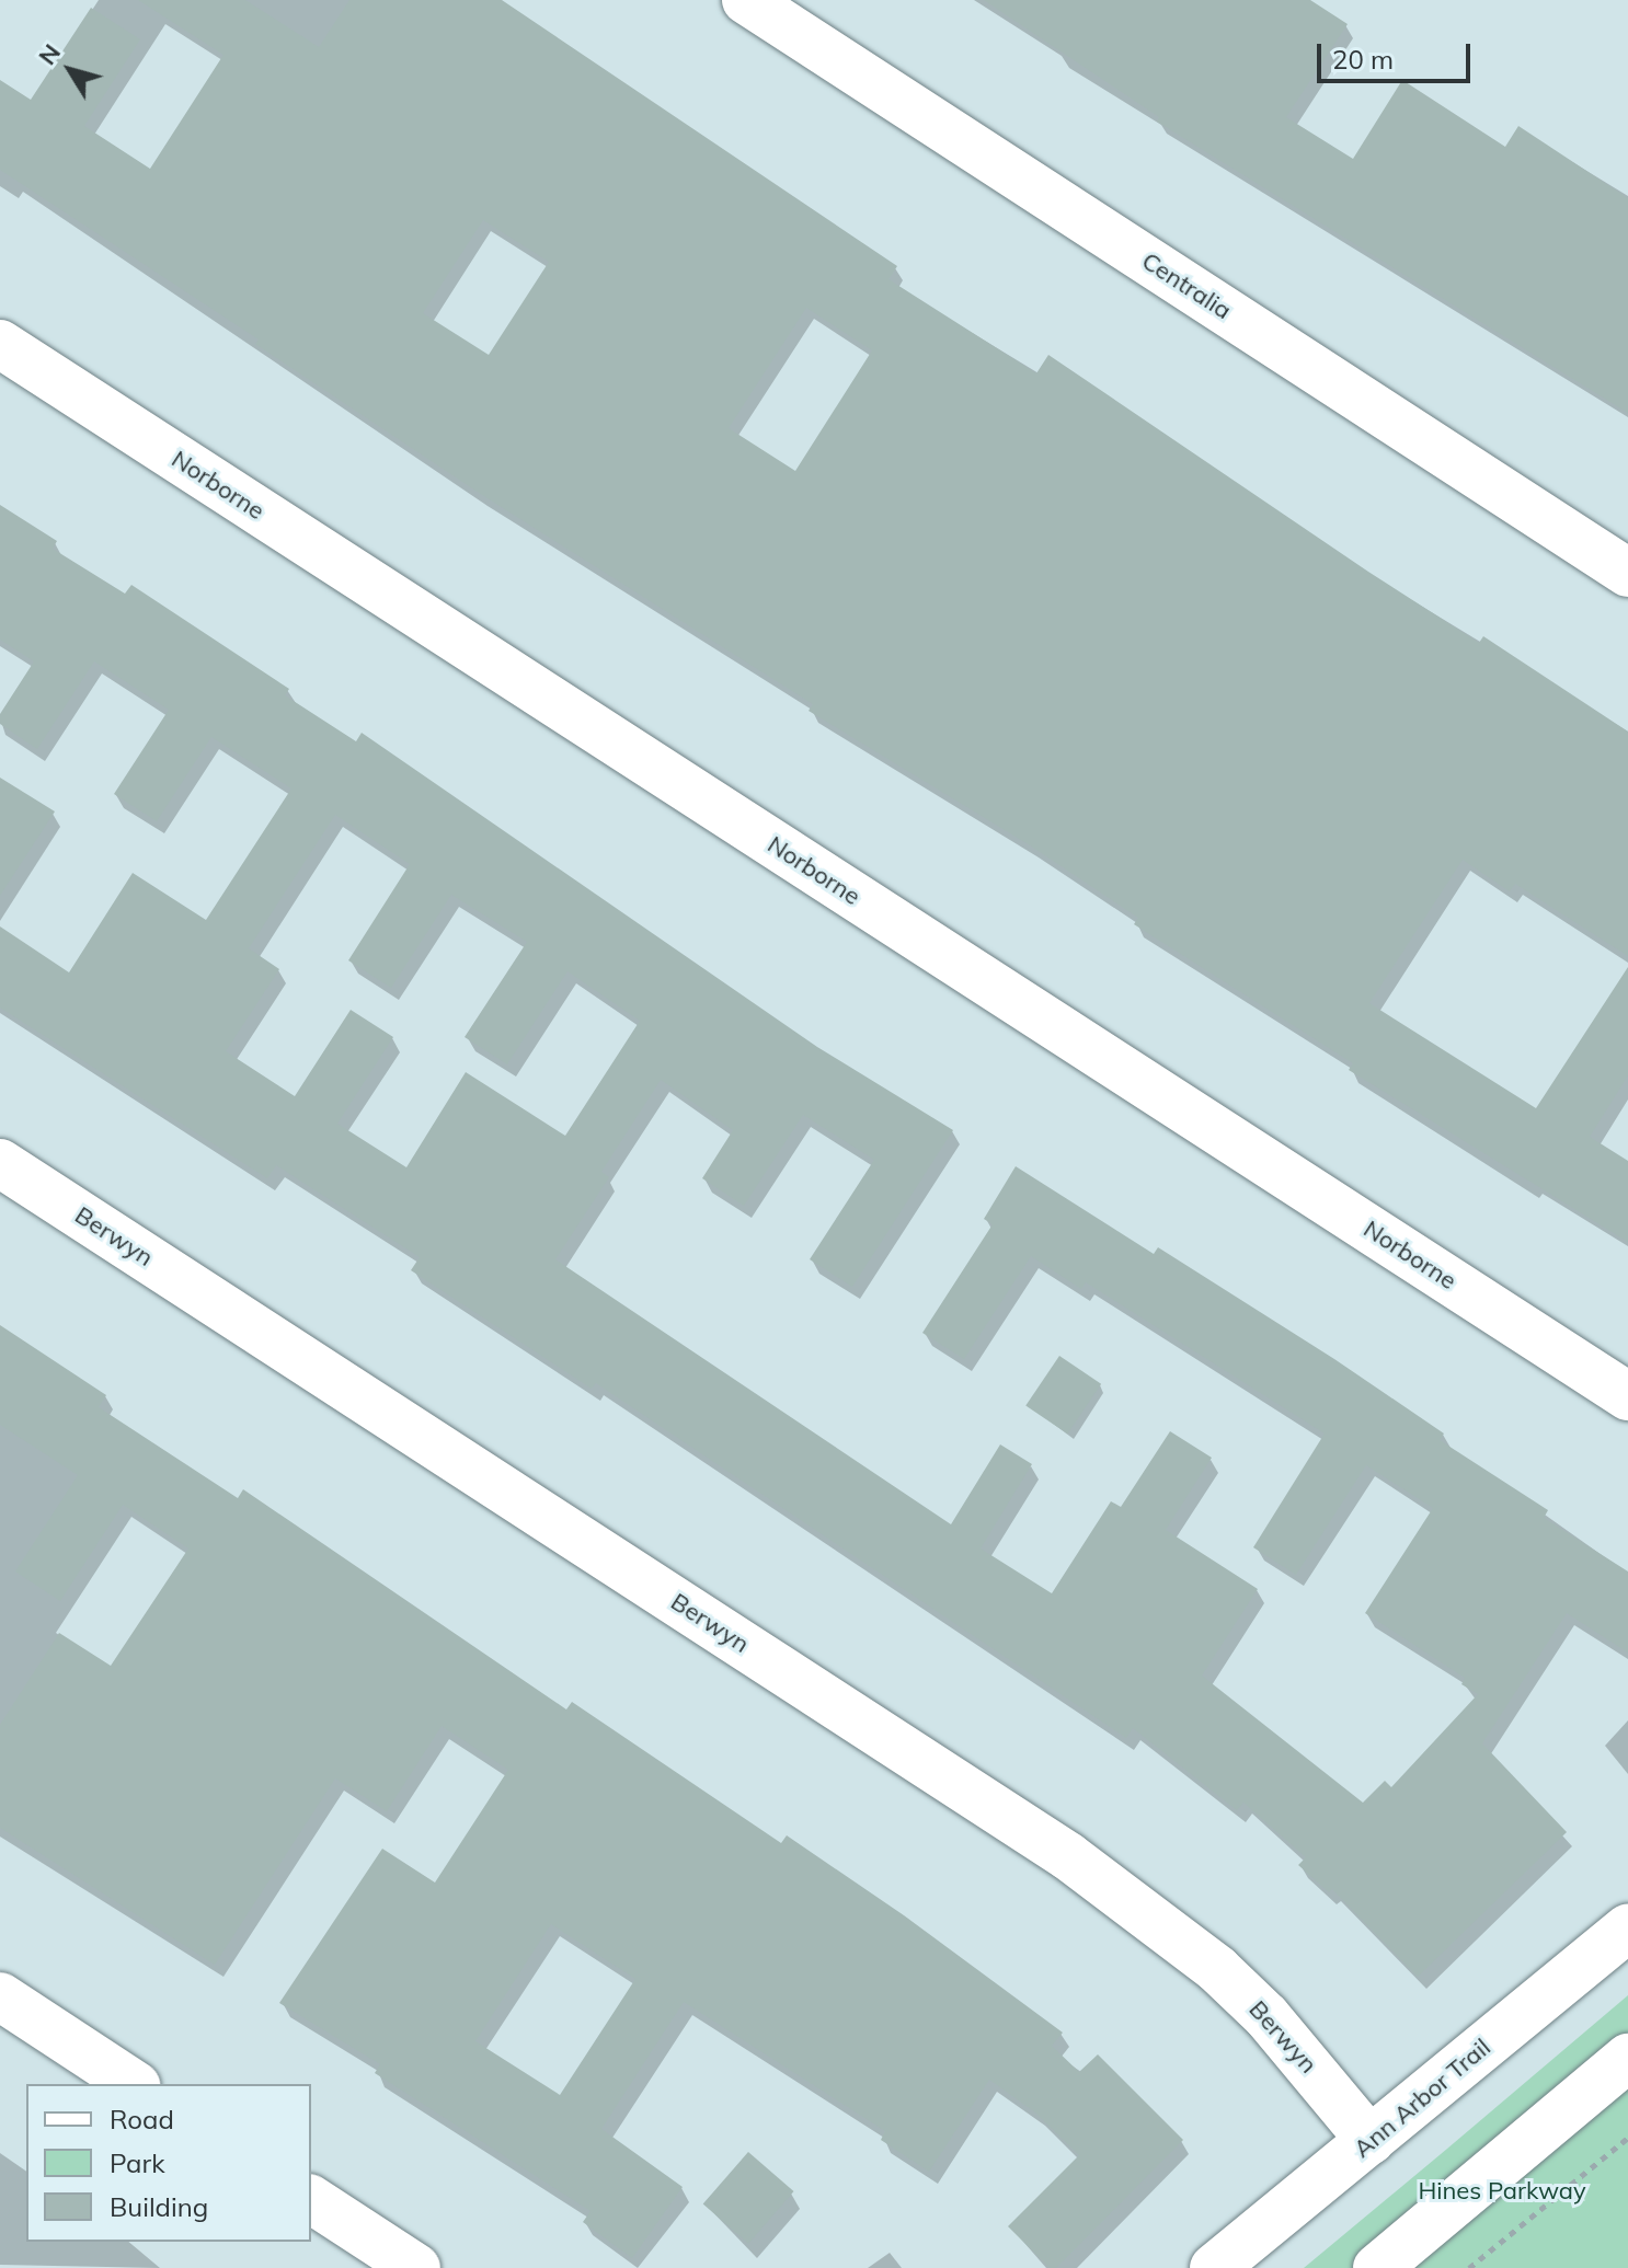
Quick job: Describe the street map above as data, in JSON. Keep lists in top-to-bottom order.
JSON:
{
  "streets": {
    "street": [
      "Centralia",
      "Norborne",
      "Berwyn",
      "Ann Arbor Trail"
    ]
  },
  "crossings": [
    ["Berwyn", "Ann Arbor Trail"]
  ],
  "parks": ["Hines Parkway"],
  "legend": ["Road", "Park", "Building"],
  "scale_bar": "20 m",
  "north": "top left"
}
